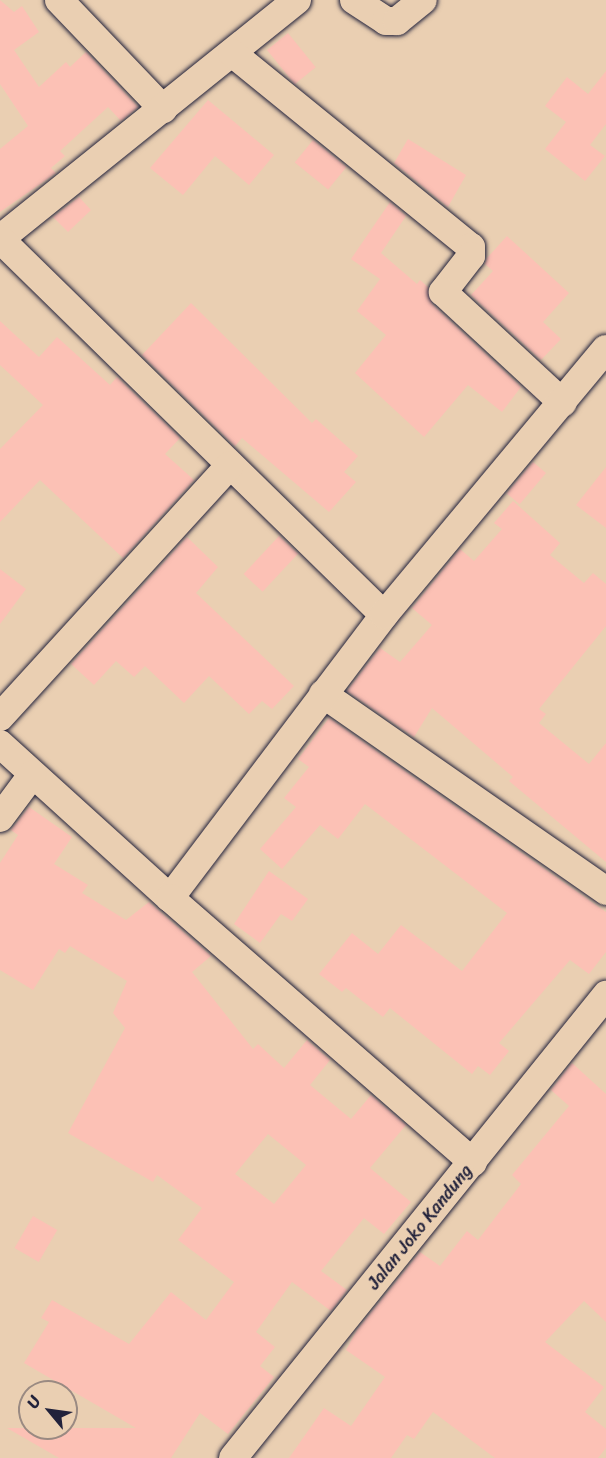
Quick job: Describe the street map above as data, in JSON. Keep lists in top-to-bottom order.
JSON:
{
  "streets": {
    "street": ["Jalan Joko Kandung"]
  },
  "north": "top left"
}
